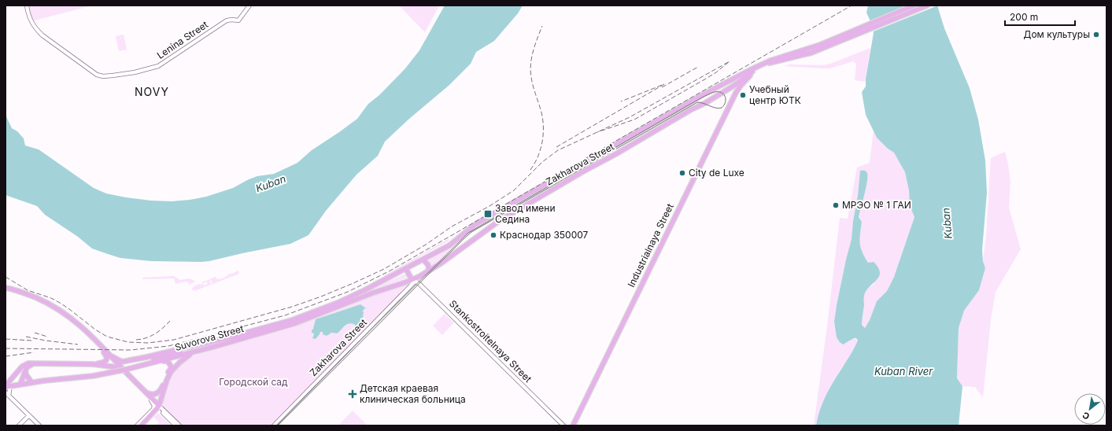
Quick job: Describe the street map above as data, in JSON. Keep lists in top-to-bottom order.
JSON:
{
  "streets": {
    "main road": [
      "Zakharova Street",
      "Industrialnaya Street",
      "Suvorova Street",
      "Stankostroitelnaya Street"
    ],
    "street": ["Lenina Street"]
  },
  "crossings": [
    ["Zakharova Street", "Industrialnaya Street"],
    ["Zakharova Street", "Suvorova Street"],
    ["Zakharova Street", "Stankostroitelnaya Street"],
    ["Suvorova Street", "Stankostroitelnaya Street"]
  ],
  "districts": ["NOVY"],
  "water": ["Kuban", "Kuban River"],
  "parks": ["Городской сад"],
  "places": {
    "other": [
      "Дом культуры",
      "Учебный центр ЮТК",
      "City de Luxe",
      "МРЭО № 1 ГАИ",
      "Краснодар 350007"
    ],
    "transit": ["Завод имени Седина"],
    "health": ["Детская краевая клиническая больница"]
  },
  "scale_bar": "200 m",
  "north": "bottom left"
}
